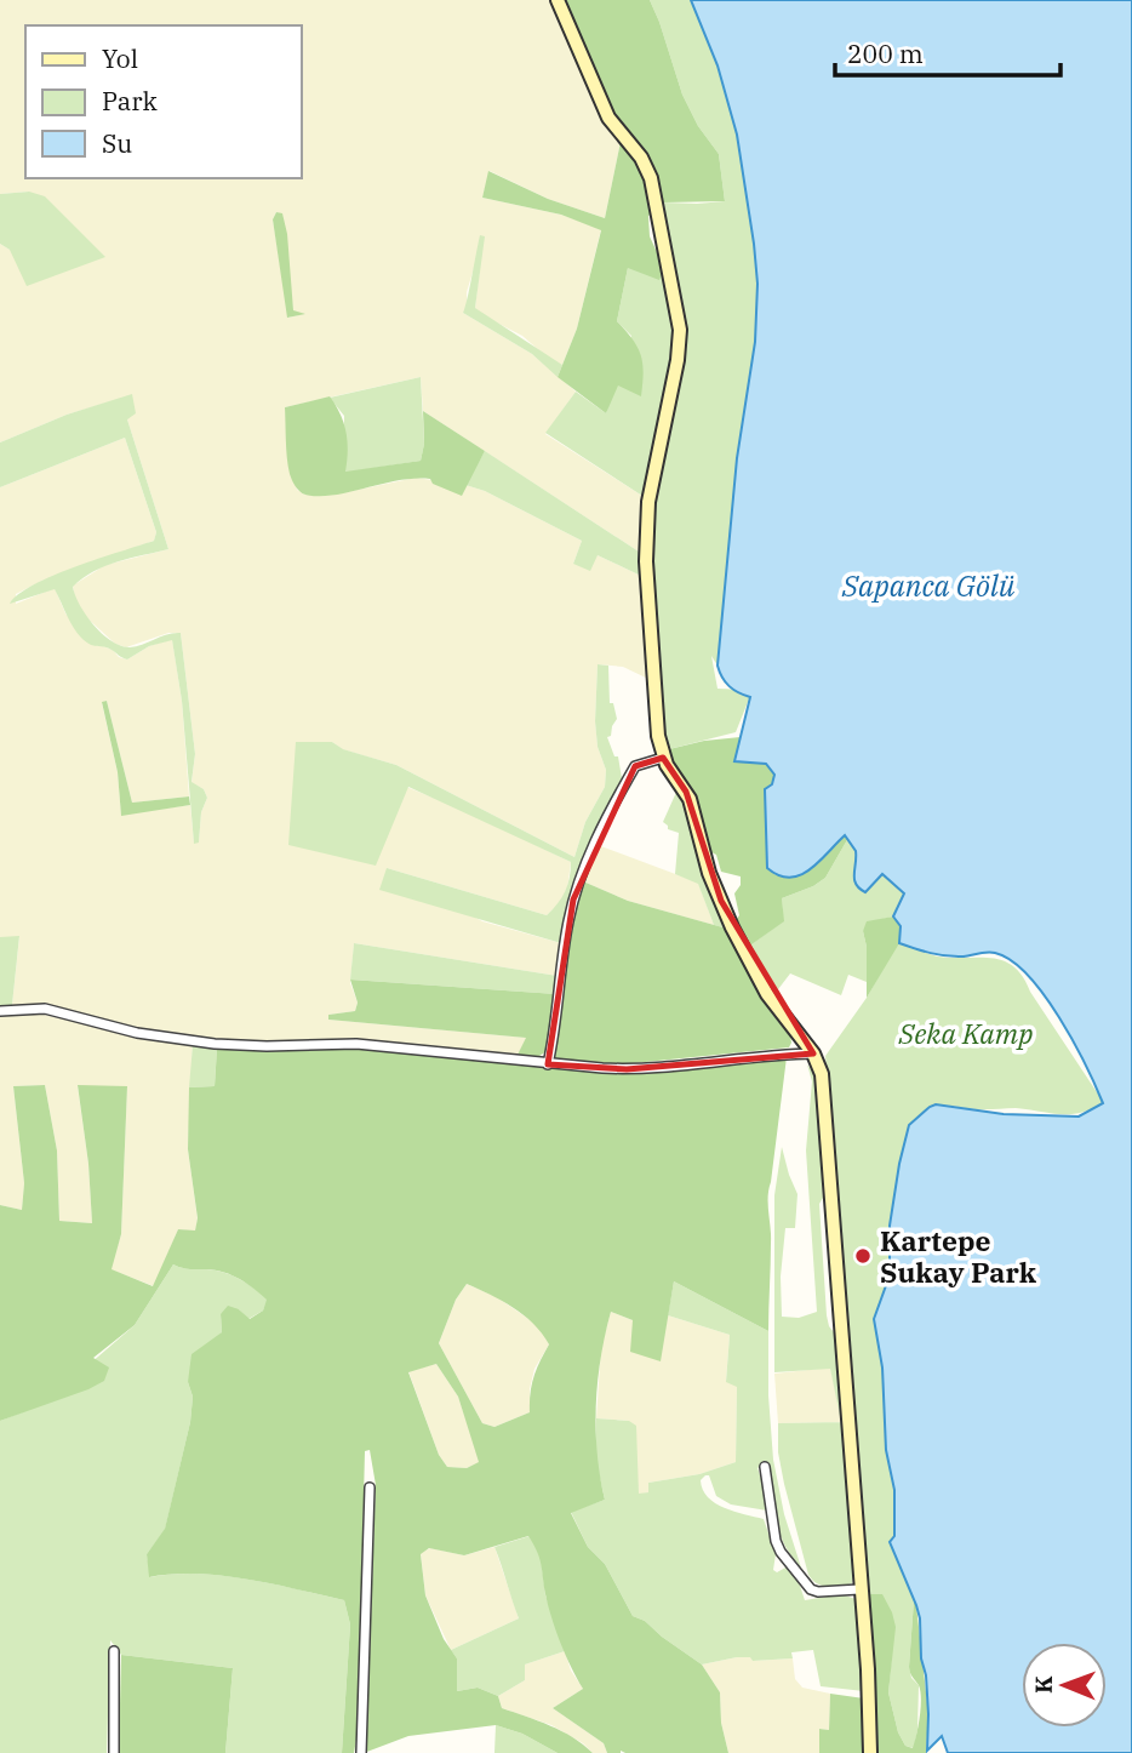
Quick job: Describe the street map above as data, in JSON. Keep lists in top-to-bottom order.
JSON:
{
  "water": ["Sapanca Gölü"],
  "parks": ["Seka Kamp"],
  "places": ["Kartepe Sukay Park"],
  "legend": ["Yol", "Park", "Su"],
  "scale_bar": "200 m",
  "north": "left"
}
